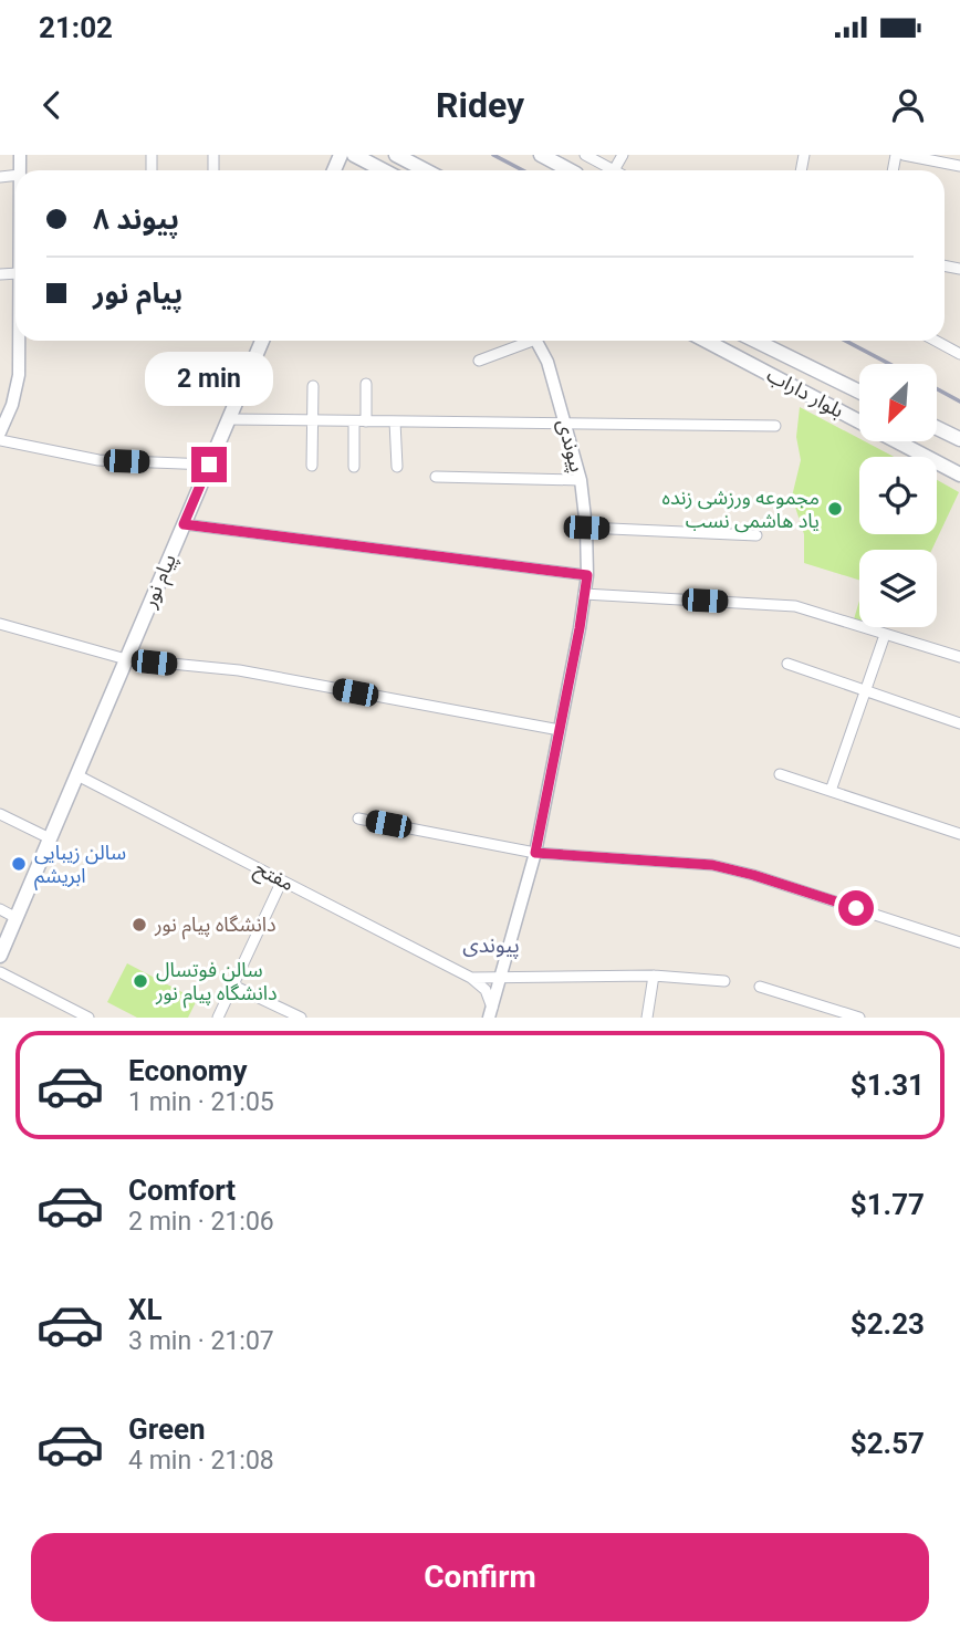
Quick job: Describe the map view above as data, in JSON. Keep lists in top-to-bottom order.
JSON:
{
  "streets": {
    "main road": ["بلوار داراب", "پیام نور"],
    "street": ["پیوندی", "مفتح"]
  },
  "crossings": [
    ["پیام نور", "مفتح"]
  ],
  "districts": ["پیوندی"],
  "places": [
    "مجموعه ورزشی زنده یاد هاشمی نسب",
    "سالن زیبایی ابریشم",
    "دانشگاه پیام نور",
    "سالن فوتسال دانشگاه پیام نور"
  ],
  "north": "bottom left",
  "page": {
    "status": "21:02",
    "header": "Ridey",
    "banner": ["پیوند ۸", "پیام نور"],
    "bubble": "2 min",
    "list": [
      {
        "name": "Economy",
        "note": "1 min · 21:05",
        "value": "$1.31"
      },
      {
        "name": "Comfort",
        "note": "2 min · 21:06",
        "value": "$1.77"
      },
      {
        "name": "XL",
        "note": "3 min · 21:07",
        "value": "$2.23"
      },
      {
        "name": "Green",
        "note": "4 min · 21:08",
        "value": "$2.57"
      }
    ],
    "buttons": "Confirm"
  }
}
